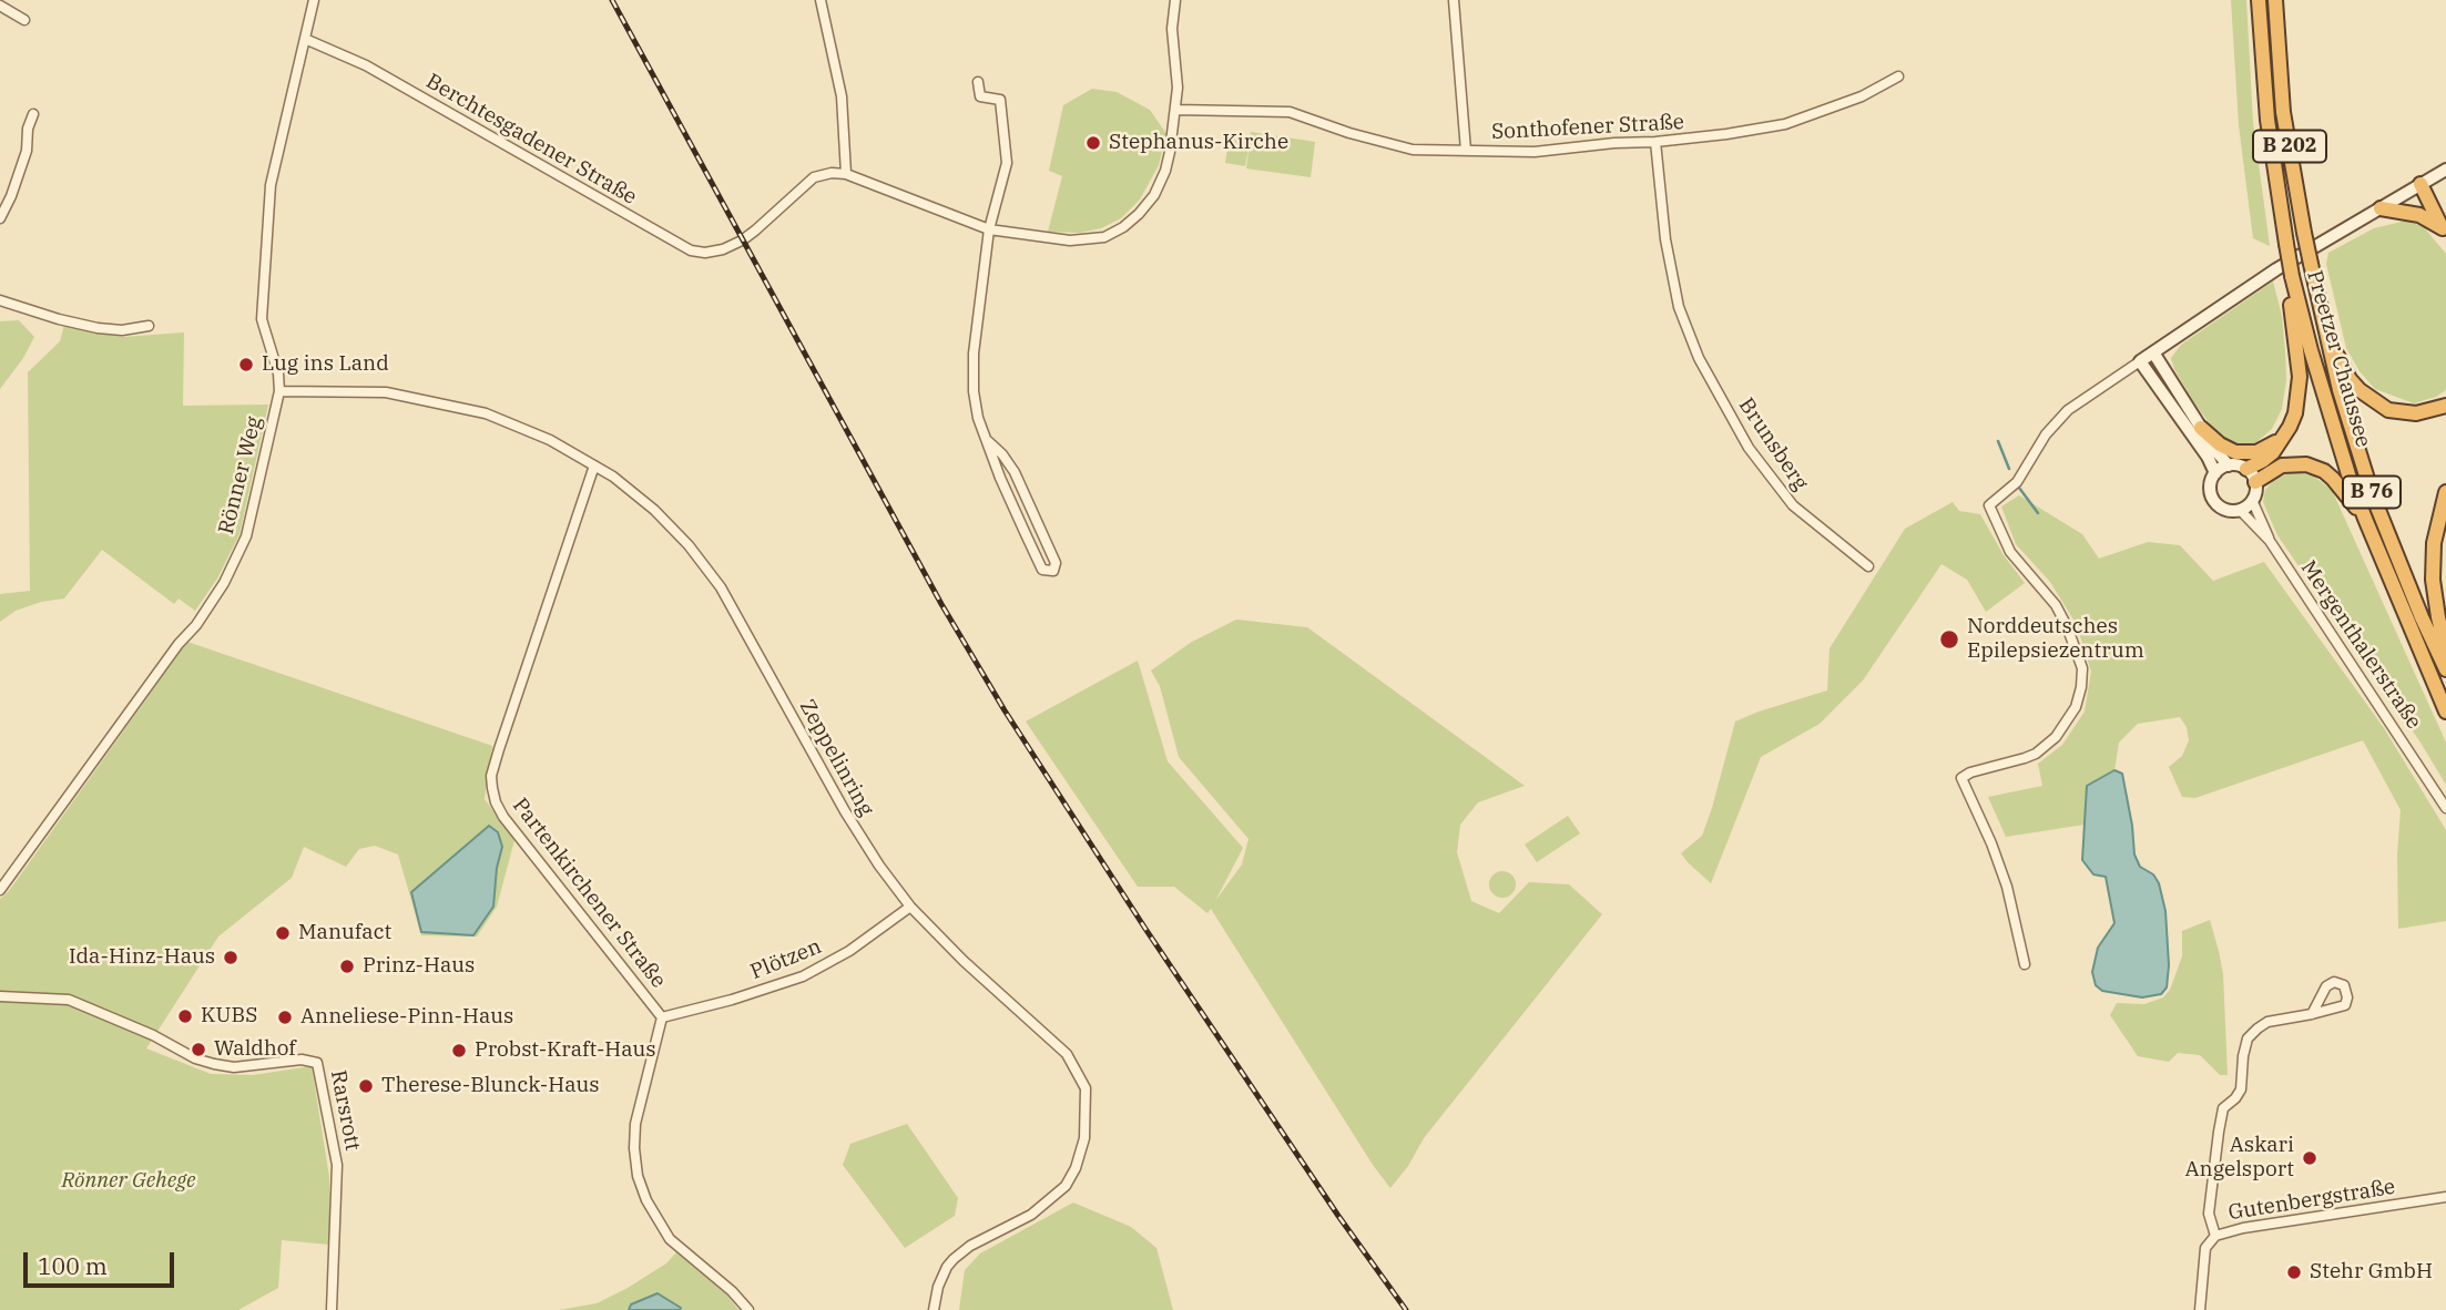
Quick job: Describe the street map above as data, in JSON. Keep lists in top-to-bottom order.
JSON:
{
  "streets": {
    "highway": ["B 202", "Preetzer Chaussee", "B 76"],
    "street": [
      "Sonthofener Straße",
      "Berchtesgadener Straße",
      "Brunsberg",
      "Rönner Weg",
      "Mergenthalerstraße",
      "Zeppelinring",
      "Partenkirchener Straße",
      "Plötzen",
      "Rarsrott",
      "Gutenbergstraße"
    ]
  },
  "crossings": [
    ["Sonthofener Straße", "Brunsberg"],
    ["Berchtesgadener Straße", "Rönner Weg"],
    ["Preetzer Chaussee", "B 76"],
    ["Rönner Weg", "Zeppelinring"],
    ["B 76", "Mergenthalerstraße"],
    ["Zeppelinring", "Partenkirchener Straße"],
    ["Zeppelinring", "Plötzen"],
    ["Partenkirchener Straße", "Plötzen"]
  ],
  "parks": ["Rönner Gehege"],
  "places": [
    "Stephanus-Kirche",
    "Lug ins Land",
    "Norddeutsches Epilepsiezentrum",
    "Manufact",
    "Ida-Hinz-Haus",
    "Prinz-Haus",
    "KUBS",
    "Anneliese-Pinn-Haus",
    "Waldhof",
    "Probst-Kraft-Haus",
    "Therese-Blunck-Haus",
    "Askari Angelsport",
    "Stehr GmbH"
  ],
  "scale_bar": "100 m"
}
